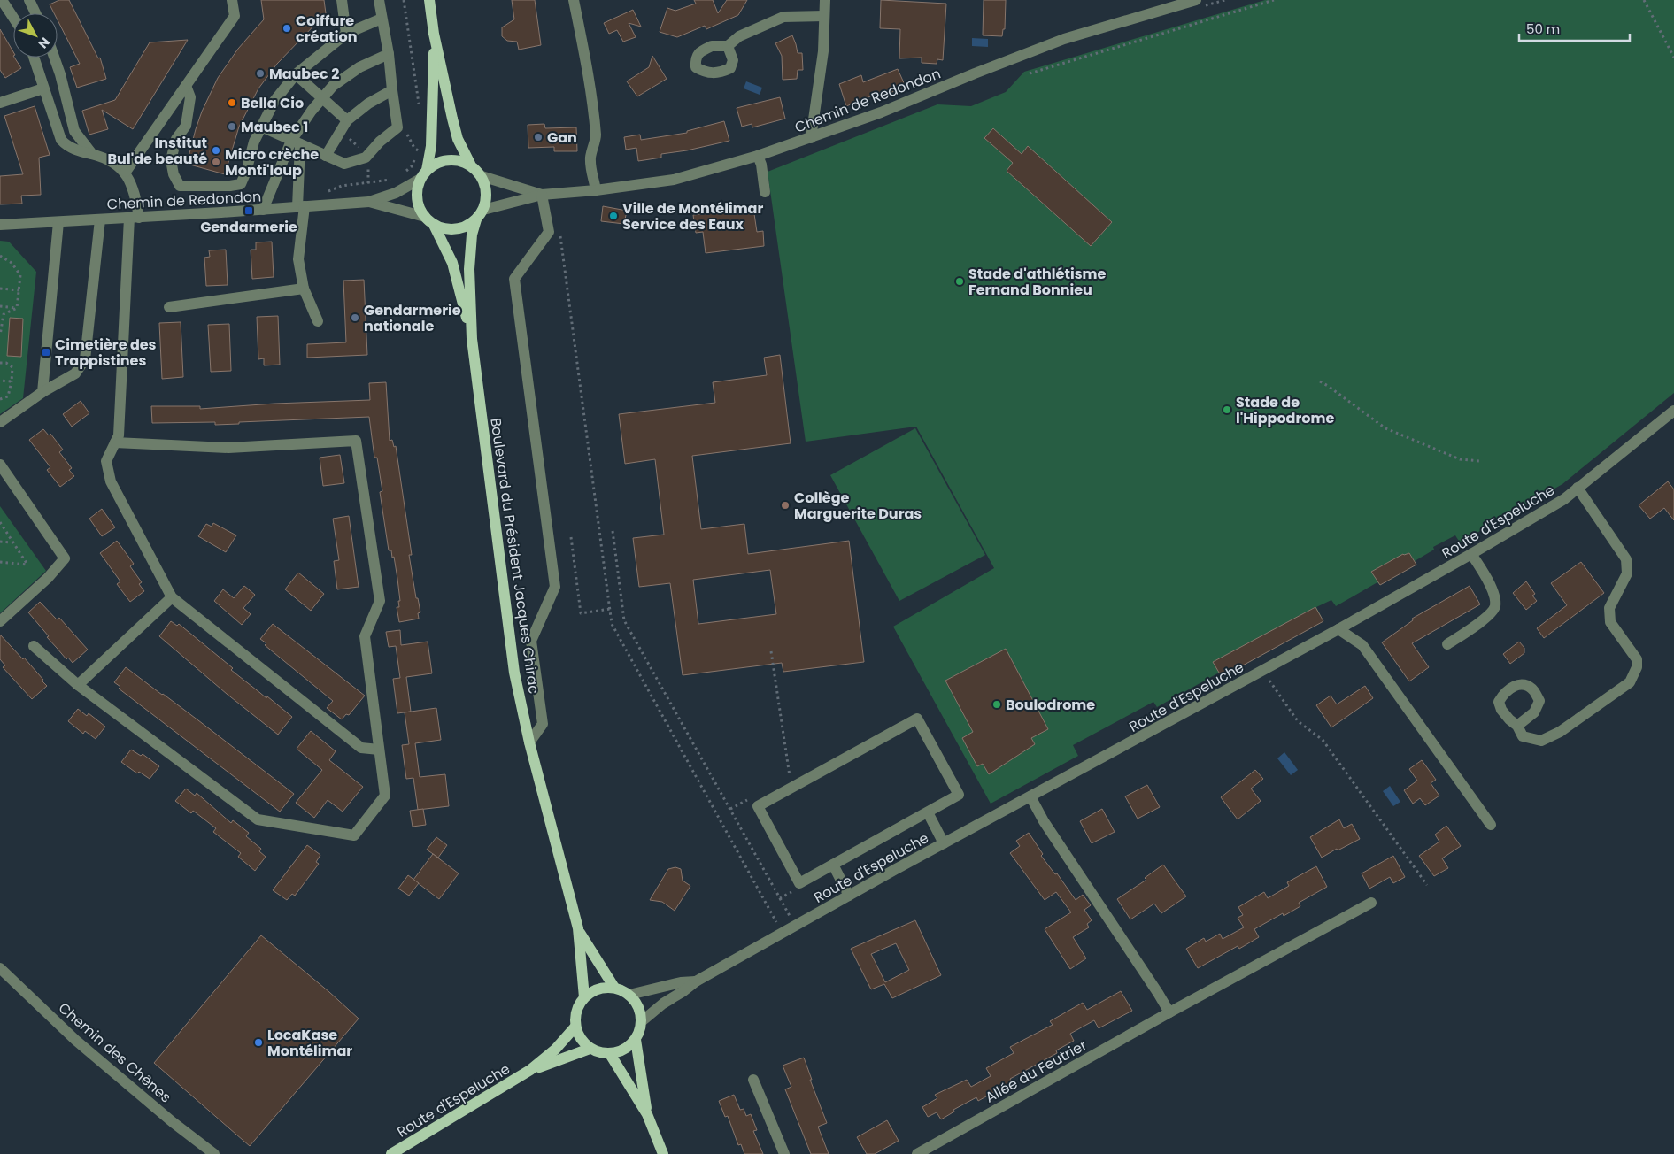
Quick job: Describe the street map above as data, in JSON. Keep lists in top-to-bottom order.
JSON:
{
  "streets": {
    "main road": ["Route d'Espeluche", "Boulevard du Président Jacques Chirac"],
    "street": ["Chemin de Redondon", "Chemin des Chênes", "Allée du Feutrier"]
  },
  "crossings": [
    ["Chemin de Redondon", "Boulevard du Président Jacques Chirac"],
    ["Route d'Espeluche", "Boulevard du Président Jacques Chirac"]
  ],
  "places": {
    "other": [
      "Coiffure création",
      "Maubec 2",
      "Bella Cio",
      "Maubec 1",
      "Gan",
      "Institut Bul'de beauté",
      "Micro crèche Monti'loup",
      "Ville de Montélimar Service des Eaux",
      "Stade d'athlétisme Fernand Bonnieu",
      "Gendarmerie nationale",
      "Stade de l'Hippodrome",
      "Collège Marguerite Duras",
      "Boulodrome",
      "LocaKase Montélimar"
    ],
    "transit": ["Gendarmerie", "Cimetière des Trappistines"]
  },
  "scale_bar": "50 m",
  "north": "bottom right"
}
